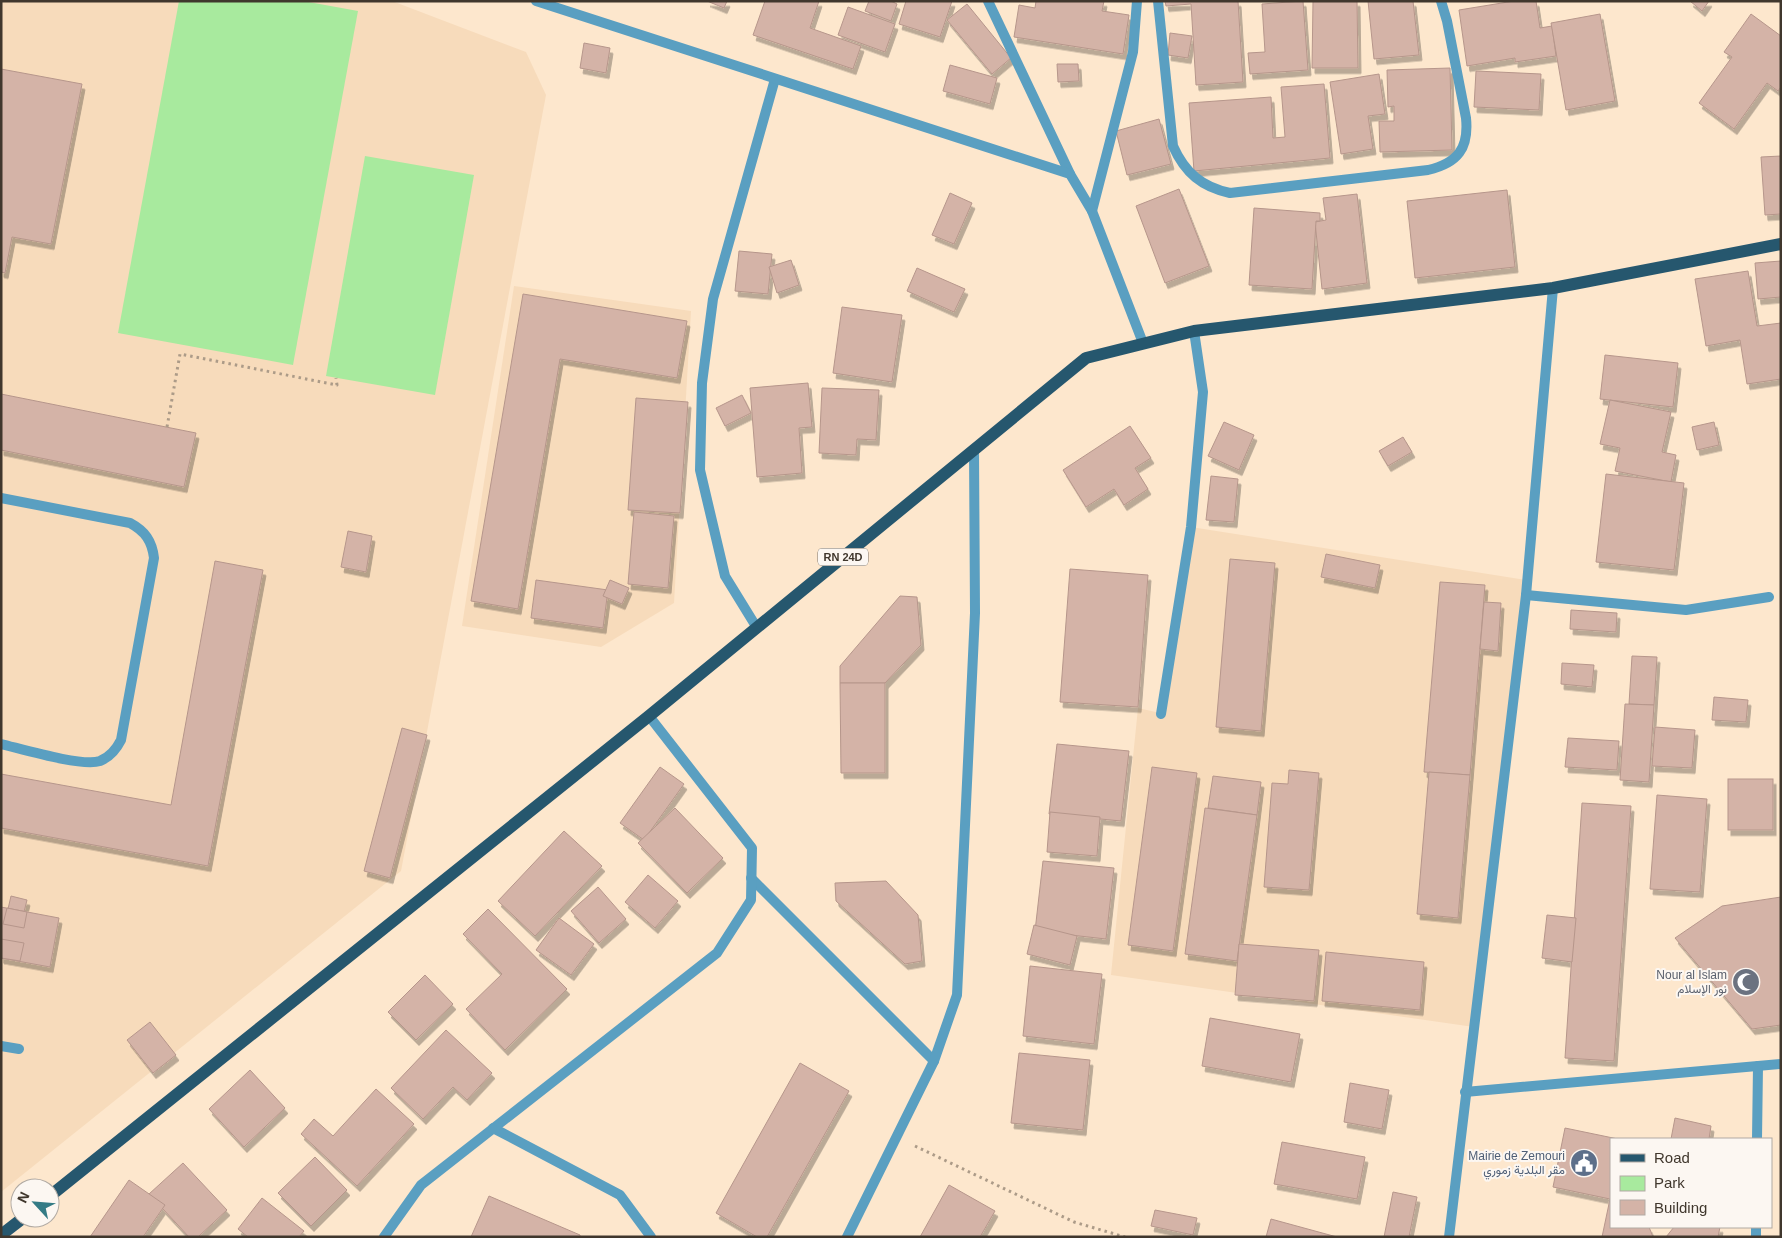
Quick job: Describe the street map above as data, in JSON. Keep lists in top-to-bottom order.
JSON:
{
  "streets": {
    "main road": ["RN 24D"]
  },
  "places": {
    "mosque": ["Nour al Islam نور الإسلام"],
    "public building": ["Mairie de Zemouri مقر البلدية زموري"]
  },
  "legend": ["Road", "Park", "Building"],
  "north": "top left"
}
